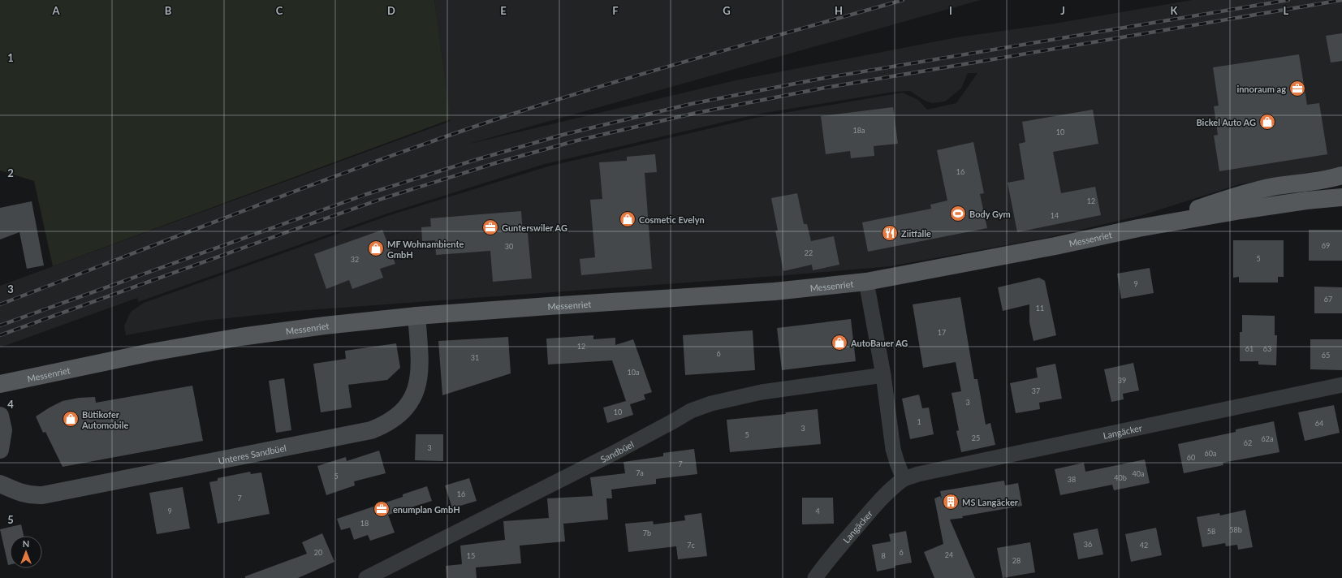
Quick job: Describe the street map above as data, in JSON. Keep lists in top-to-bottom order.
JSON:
{
  "streets": {
    "main road": ["Messenriet"],
    "street": ["Langäcker", "Sandbüel", "Unteres Sandbüel"]
  },
  "crossings": [
    ["Messenriet", "Unteres Sandbüel"]
  ],
  "places": {
    "office": ["innoraum ag", "Gunterswiler AG", "enumplan GmbH"],
    "shop": [
      "Bickel Auto AG",
      "Cosmetic Evelyn",
      "MF Wohnambiente GmbH",
      "AutoBauer AG",
      "Bütikofer Automobile"
    ],
    "sports": ["Body Gym"],
    "restaurant": ["Ziitfalle"],
    "building": ["MS Langäcker"]
  },
  "house_numbers": [
    "18a",
    "10",
    "16",
    "12",
    "14",
    "69",
    "30",
    "22",
    "5",
    "32",
    "9",
    "67",
    "11",
    "17",
    "12",
    "61",
    "63",
    "6",
    "65",
    "31",
    "10a",
    "39",
    "37",
    "3",
    "10",
    "1",
    "64",
    "3",
    "5",
    "25",
    "62a",
    "62",
    "3",
    "60a",
    "60",
    "7",
    "7a",
    "40a",
    "5",
    "40b",
    "38",
    "16",
    "7",
    "9",
    "4",
    "18",
    "58b",
    "58",
    "7b",
    "36",
    "7c",
    "42",
    "20",
    "6",
    "24",
    "15",
    "8",
    "28"
  ],
  "north": "top",
  "grid": {
    "columns": [
      "A",
      "B",
      "C",
      "D",
      "E",
      "F",
      "G",
      "H",
      "I",
      "J",
      "K",
      "L"
    ],
    "rows": [
      "1",
      "2",
      "3",
      "4",
      "5"
    ]
  }
}
